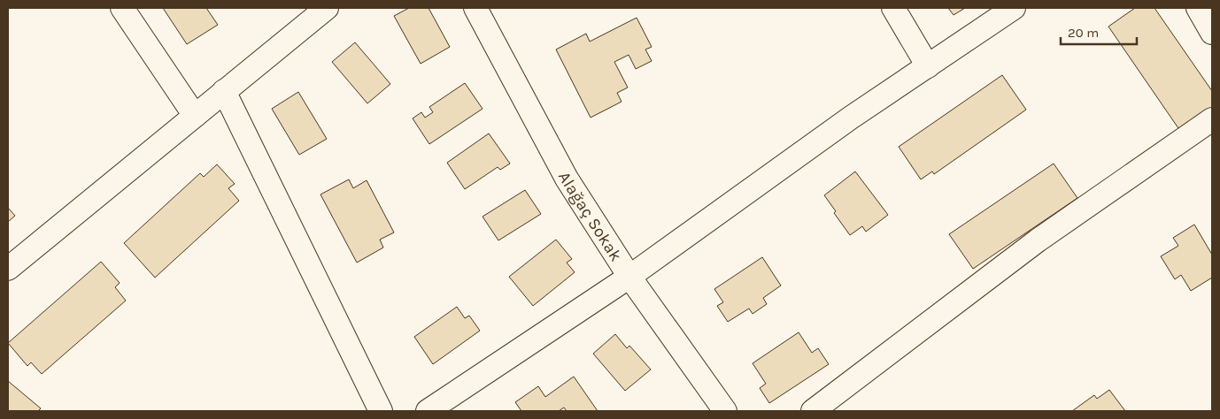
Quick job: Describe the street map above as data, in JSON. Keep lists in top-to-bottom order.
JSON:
{
  "streets": {
    "street": ["Alağaç Sokak"]
  },
  "scale_bar": "20 m"
}
